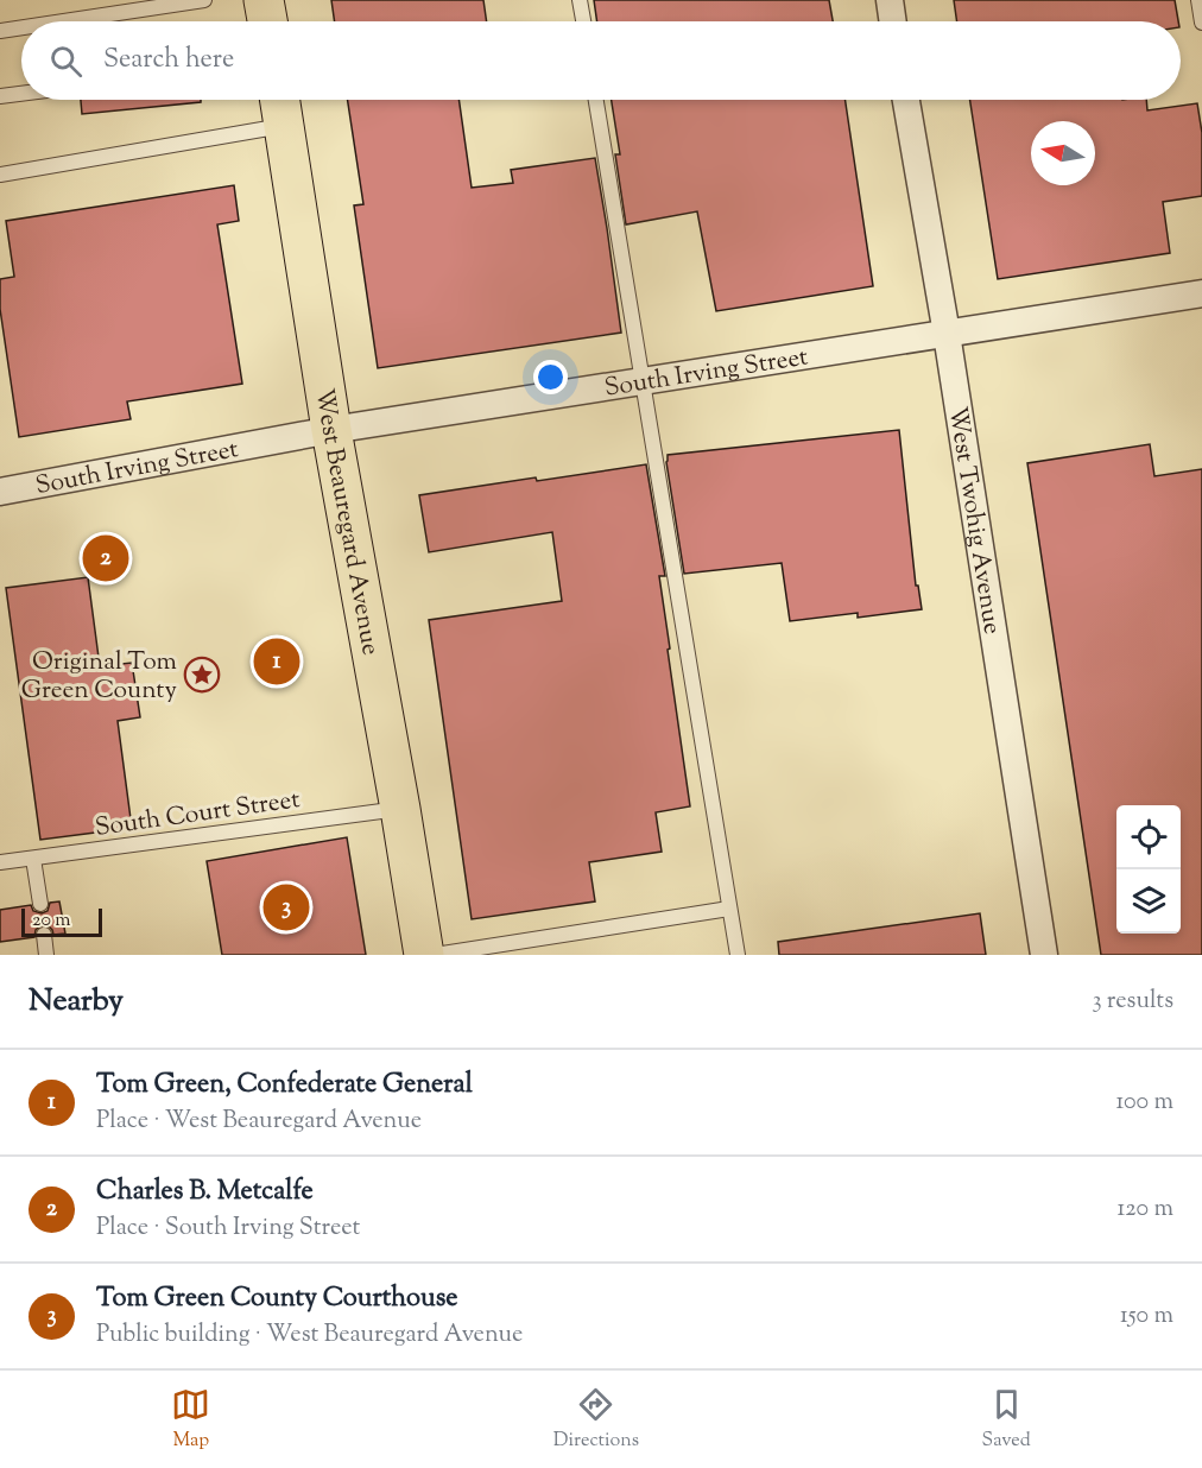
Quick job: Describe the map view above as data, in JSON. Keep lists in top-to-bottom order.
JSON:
{
  "streets": {
    "main road": ["West Beauregard Avenue"],
    "street": ["South Irving Street", "West Twohig Avenue"],
    "lane": ["South Court Street"]
  },
  "crossings": [
    ["South Irving Street", "West Beauregard Avenue"],
    ["South Irving Street", "West Twohig Avenue"],
    ["West Beauregard Avenue", "South Court Street"]
  ],
  "places": {
    "place": ["Original Tom Green County"]
  },
  "scale_bar": "20 m",
  "north": "left",
  "page": {
    "search": "Search here",
    "pins": ["2", "1", "3"],
    "scale": "20 m",
    "heading": ["Nearby", "3 results"],
    "list": [
      {
        "mark": "1",
        "name": "Tom Green, Confederate General",
        "note": "Place · West Beauregard Avenue",
        "value": "100 m"
      },
      {
        "mark": "2",
        "name": "Charles B. Metcalfe",
        "note": "Place · South Irving Street",
        "value": "120 m"
      },
      {
        "mark": "3",
        "name": "Tom Green County Courthouse",
        "note": "Public building · West Beauregard Avenue",
        "value": "150 m"
      }
    ],
    "nav": ["Map", "Directions", "Saved"]
  }
}
